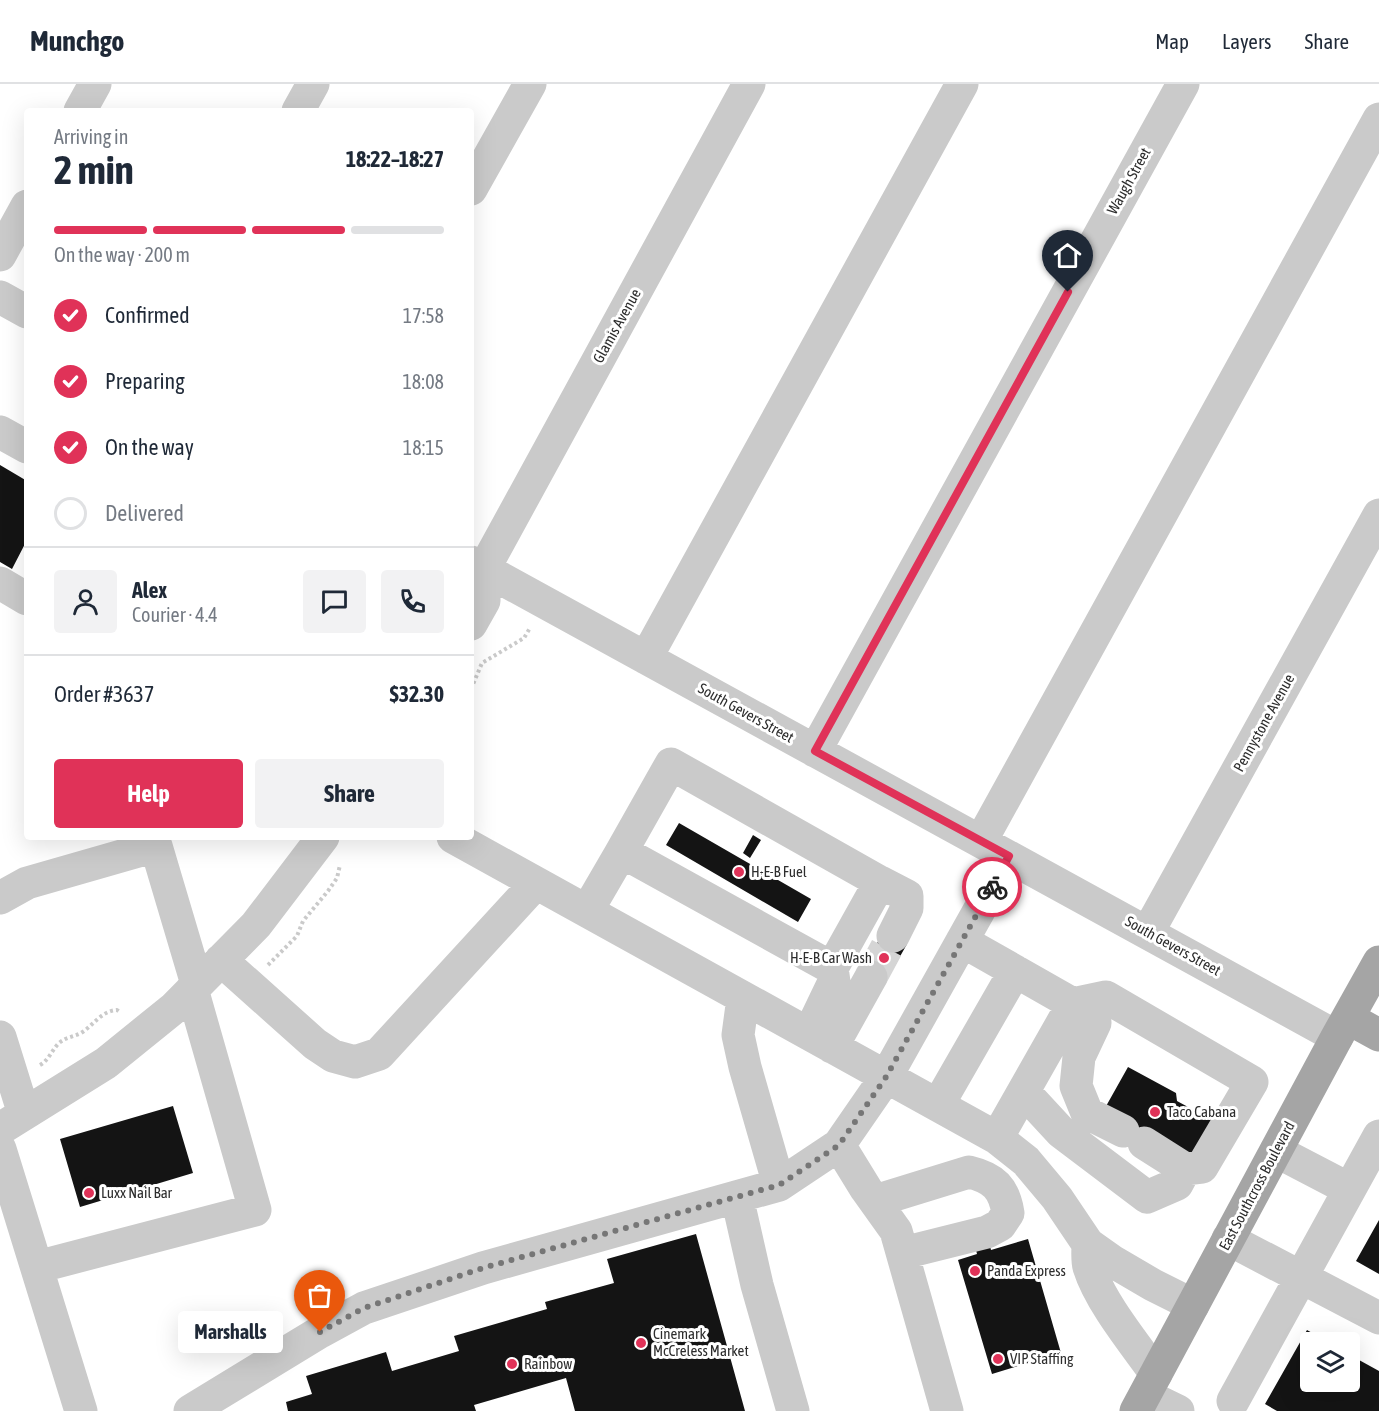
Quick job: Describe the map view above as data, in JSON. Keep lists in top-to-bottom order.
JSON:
{
  "streets": {
    "main road": ["South Gevers Street", "East Southcross Boulevard"],
    "street": ["Waugh Street", "Glamis Avenue", "Pennystone Avenue"]
  },
  "crossings": [
    ["Waugh Street", "South Gevers Street"],
    ["Glamis Avenue", "South Gevers Street"],
    ["South Gevers Street", "Pennystone Avenue"],
    ["South Gevers Street", "East Southcross Boulevard"]
  ],
  "places": [
    "H-E-B Fuel",
    "H-E-B Car Wash",
    "Taco Cabana",
    "Luxx Nail Bar",
    "Panda Express",
    "Marshalls",
    "Cinemark McCreless Market",
    "VIP Staffing",
    "Rainbow"
  ],
  "page": {
    "header": "Munchgo",
    "nav": ["Map", "Layers", "Share"],
    "heading": ["2 min", "Arriving in", "18:22–18:27"],
    "panel": [
      "Alex",
      "Courier · 4.4",
      "Order #3637",
      "$32.30"
    ],
    "bar": "On the way · 200 m",
    "list": [
      ["Confirmed", "17:58"],
      ["Preparing", "18:08"],
      ["On the way", "18:15"],
      "Delivered"
    ],
    "buttons": ["Help", "Share"],
    "bubble": "Marshalls"
  }
}
